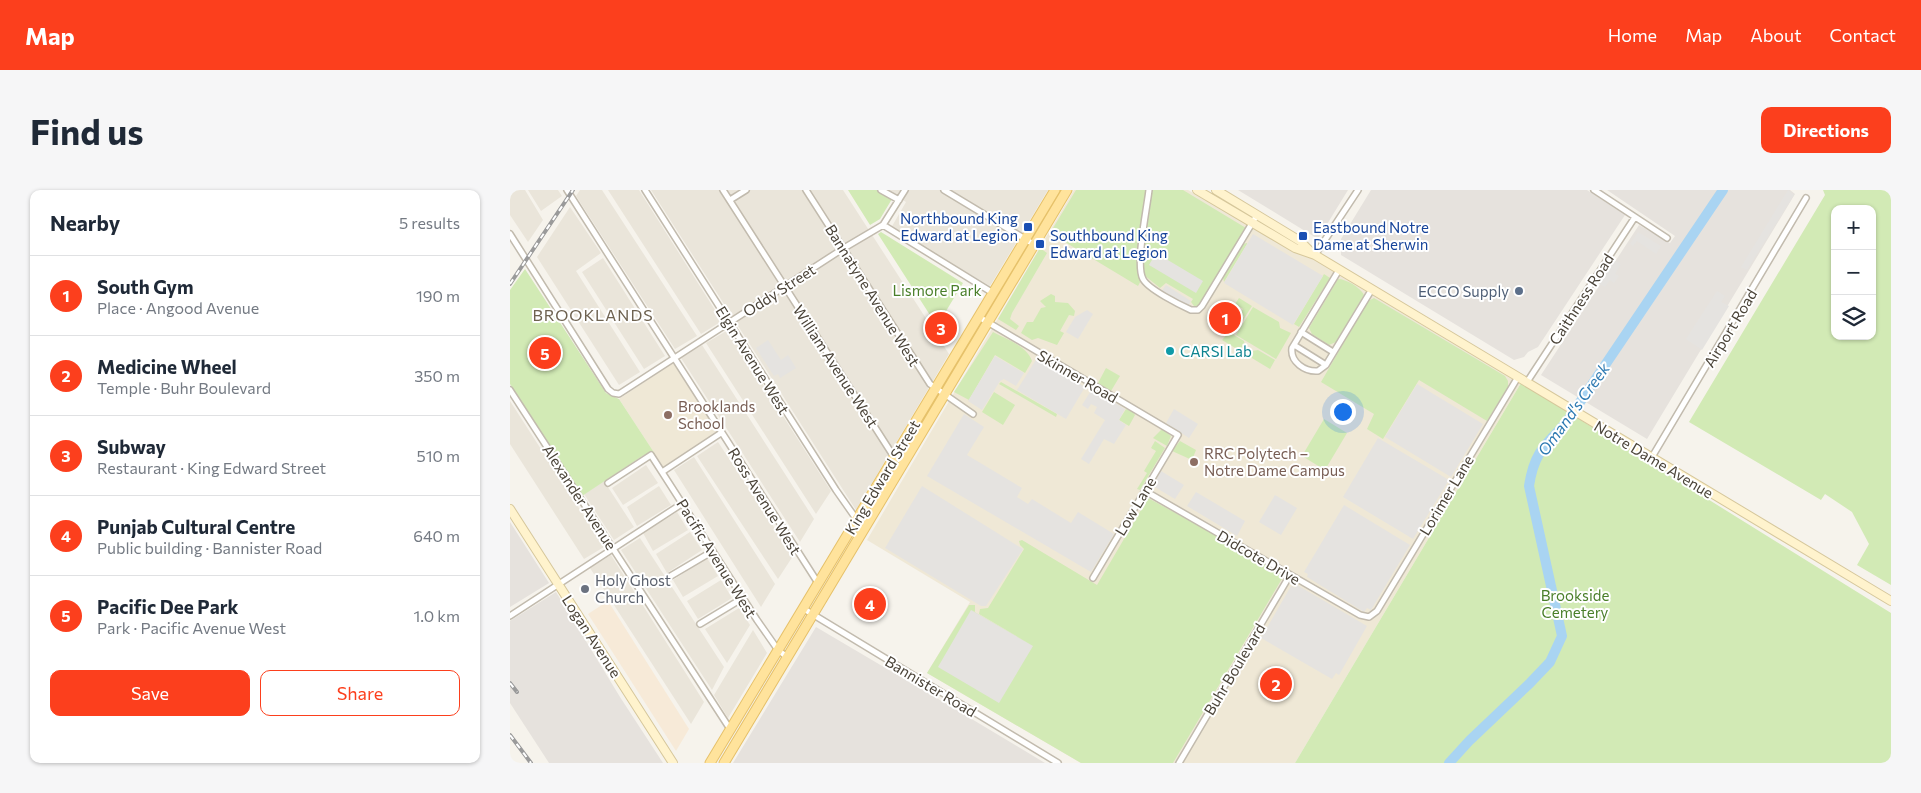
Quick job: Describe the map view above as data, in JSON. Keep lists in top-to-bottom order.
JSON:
{
  "streets": {
    "main road": ["King Edward Street"],
    "street": [
      "Oddy Street",
      "Bannatyne Avenue West",
      "Caithness Road",
      "Airport Road",
      "Elgin Avenue West",
      "William Avenue West",
      "Skinner Road",
      "Notre Dame Avenue",
      "Lorimer Lane",
      "Alexander Avenue",
      "Ross Avenue West",
      "Low Lane",
      "Didcote Drive",
      "Pacific Avenue West",
      "Logan Avenue",
      "Buhr Boulevard",
      "Bannister Road"
    ]
  },
  "crossings": [
    ["Oddy Street", "Bannatyne Avenue West"],
    ["Oddy Street", "Elgin Avenue West"],
    ["Oddy Street", "William Avenue West"],
    ["Oddy Street", "Ross Avenue West"],
    ["Bannatyne Avenue West", "King Edward Street"],
    ["Caithness Road", "Notre Dame Avenue"],
    ["Airport Road", "Notre Dame Avenue"],
    ["Elgin Avenue West", "King Edward Street"],
    ["William Avenue West", "King Edward Street"],
    ["Skinner Road", "King Edward Street"],
    ["Skinner Road", "Low Lane"],
    ["Notre Dame Avenue", "Lorimer Lane"],
    ["King Edward Street", "Alexander Avenue"],
    ["King Edward Street", "Ross Avenue West"],
    ["King Edward Street", "Pacific Avenue West"],
    ["King Edward Street", "Bannister Road"],
    ["Lorimer Lane", "Didcote Drive"],
    ["Low Lane", "Didcote Drive"],
    ["Didcote Drive", "Buhr Boulevard"]
  ],
  "districts": ["BROOKLANDS"],
  "water": ["Omand's Creek"],
  "parks": ["Lismore Park", "Brookside Cemetery"],
  "places": {
    "transit": ["Northbound King Edward at Legion", "Eastbound Notre Dame at Sherwin", "Southbound King Edward at Legion"],
    "other": [
      "ECCO Supply",
      "CARSI Lab",
      "Brooklands School",
      "RRC Polytech – Notre Dame Campus",
      "Holy Ghost Church"
    ]
  },
  "page": {
    "header": "Map",
    "nav": [
      "Home",
      "Map",
      "About",
      "Contact"
    ],
    "buttons": [
      "Directions",
      ["Save", "Share"]
    ],
    "title": "Find us",
    "heading": ["Nearby", "5 results"],
    "map_buttons": ["+", "−"],
    "list": [
      {
        "mark": "1",
        "name": "South Gym",
        "note": "Place · Angood Avenue",
        "value": "190 m"
      },
      {
        "mark": "2",
        "name": "Medicine Wheel",
        "note": "Temple · Buhr Boulevard",
        "value": "350 m"
      },
      {
        "mark": "3",
        "name": "Subway",
        "note": "Restaurant · King Edward Street",
        "value": "510 m"
      },
      {
        "mark": "4",
        "name": "Punjab Cultural Centre",
        "note": "Public building · Bannister Road",
        "value": "640 m"
      },
      {
        "mark": "5",
        "name": "Pacific Dee Park",
        "note": "Park · Pacific Avenue West",
        "value": "1.0 km"
      }
    ],
    "pins": [
      "1",
      "3",
      "5",
      "4",
      "2"
    ]
  }
}
